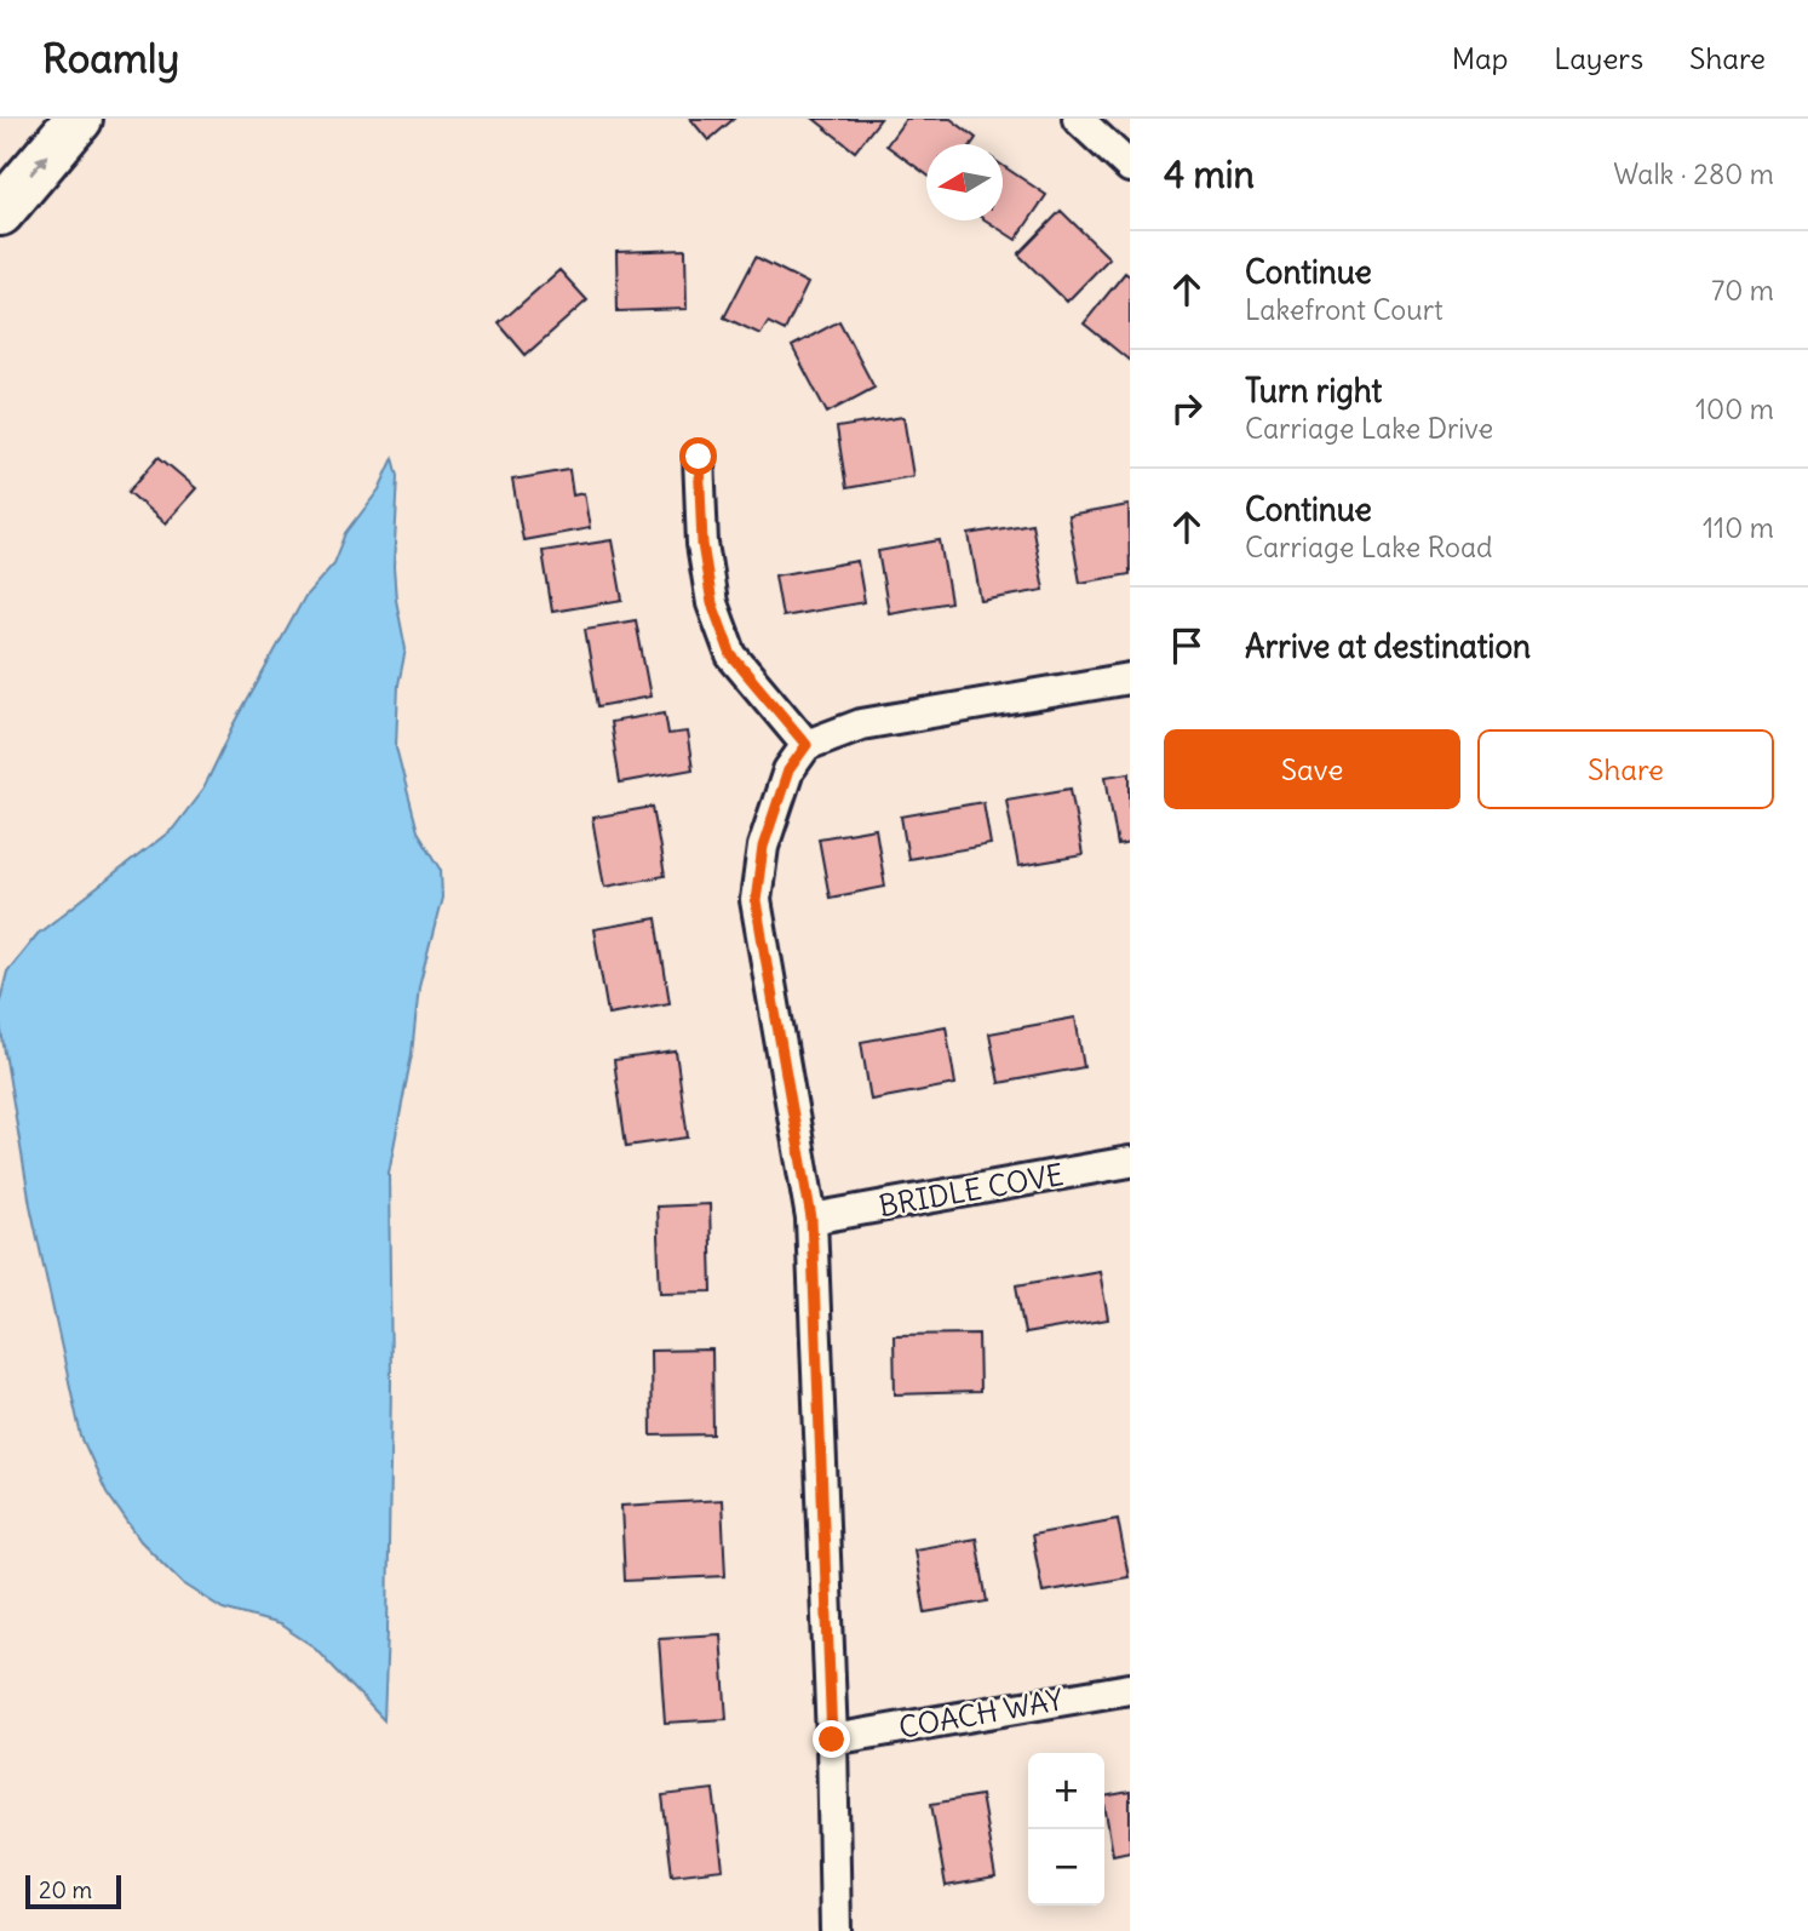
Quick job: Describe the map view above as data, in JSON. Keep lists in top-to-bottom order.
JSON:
{
  "streets": {
    "street": ["BRIDLE COVE", "COACH WAY"]
  },
  "scale_bar": "20 m",
  "north": "left",
  "page": {
    "header": "Roamly",
    "nav": ["Map", "Layers", "Share"],
    "heading": ["4 min", "Walk · 280 m"],
    "list": [
      ["Continue", "Lakefront Court", "70 m"],
      ["Turn right", "Carriage Lake Drive", "100 m"],
      ["Continue", "Carriage Lake Road", "110 m"],
      "Arrive at destination"
    ],
    "buttons": ["Save", "Share"],
    "map_buttons": ["+", "−"],
    "scale": "20 m"
  }
}
